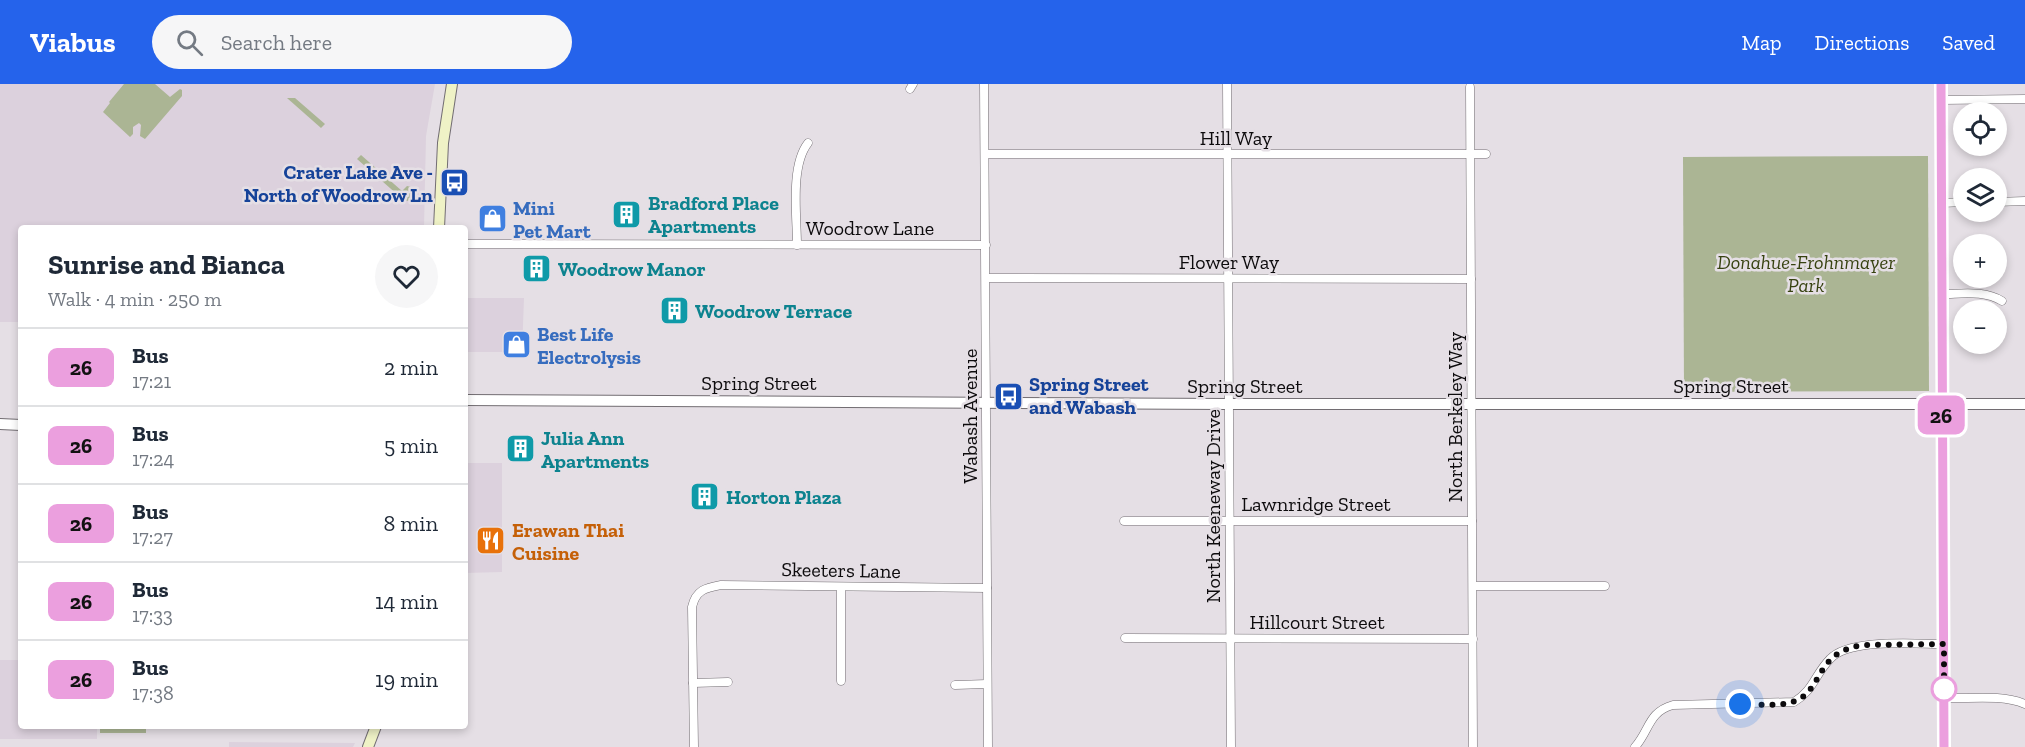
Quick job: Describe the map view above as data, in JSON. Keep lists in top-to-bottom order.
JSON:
{
  "streets": {
    "street": [
      "Hill Way",
      "Woodrow Lane",
      "Flower Way",
      "Spring Street",
      "Wabash Avenue",
      "North Berkeley Way",
      "Lawnridge Street",
      "North Keeneway Drive",
      "Skeeters Lane",
      "Hillcourt Street"
    ]
  },
  "crossings": [
    ["Hill Way", "Wabash Avenue"],
    ["Hill Way", "North Berkeley Way"],
    ["Hill Way", "North Keeneway Drive"],
    ["Woodrow Lane", "Wabash Avenue"],
    ["Flower Way", "Wabash Avenue"],
    ["Flower Way", "North Berkeley Way"],
    ["Flower Way", "North Keeneway Drive"],
    ["Spring Street", "Wabash Avenue"],
    ["Spring Street", "North Berkeley Way"],
    ["Spring Street", "North Keeneway Drive"],
    ["Wabash Avenue", "Skeeters Lane"],
    ["North Berkeley Way", "Lawnridge Street"],
    ["North Berkeley Way", "Hillcourt Street"],
    ["Lawnridge Street", "North Keeneway Drive"],
    ["North Keeneway Drive", "Hillcourt Street"]
  ],
  "parks": ["Donahue-Frohnmayer Park"],
  "places": {
    "bus stop": ["Crater Lake Ave - North of Woodrow Ln", "Spring Street and Wabash"],
    "building": [
      "Bradford Place Apartments",
      "Woodrow Manor",
      "Woodrow Terrace",
      "Julia Ann Apartments",
      "Horton Plaza"
    ],
    "shop": ["Mini Pet Mart", "Best Life Electrolysis"],
    "restaurant": ["Erawan Thai Cuisine"]
  },
  "lines": ["bus line 26"],
  "page": {
    "header": "Viabus",
    "search": "Search here",
    "nav": ["Map", "Directions", "Saved"],
    "on_map": "26",
    "map_buttons": ["+", "−"],
    "heading": ["Sunrise and Bianca", "Walk · 4 min · 250 m"],
    "list": [
      {
        "mark": "26",
        "name": "Bus",
        "note": "17:21",
        "value": "2 min"
      },
      {
        "mark": "26",
        "name": "Bus",
        "note": "17:24",
        "value": "5 min"
      },
      {
        "mark": "26",
        "name": "Bus",
        "note": "17:27",
        "value": "8 min"
      },
      {
        "mark": "26",
        "name": "Bus",
        "note": "17:33",
        "value": "14 min"
      },
      {
        "mark": "26",
        "name": "Bus",
        "note": "17:38",
        "value": "19 min"
      }
    ]
  }
}
